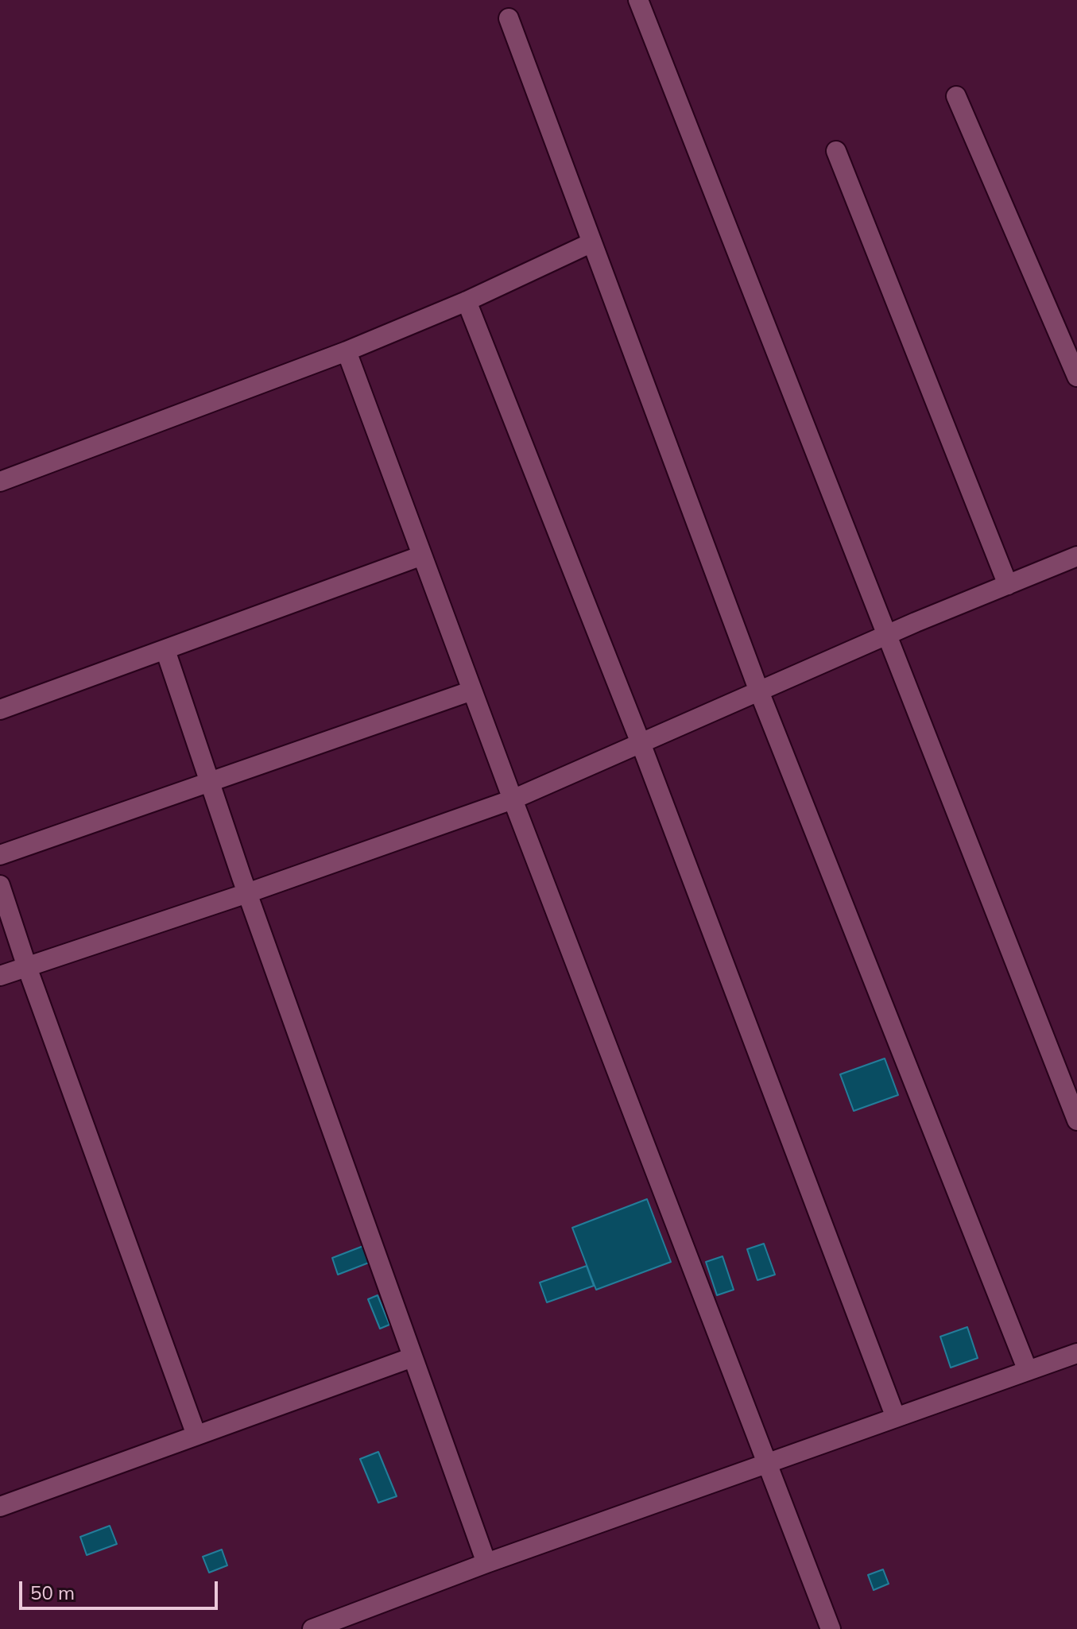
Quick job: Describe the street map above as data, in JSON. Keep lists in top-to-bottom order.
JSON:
{
  "scale_bar": "50 m"
}
